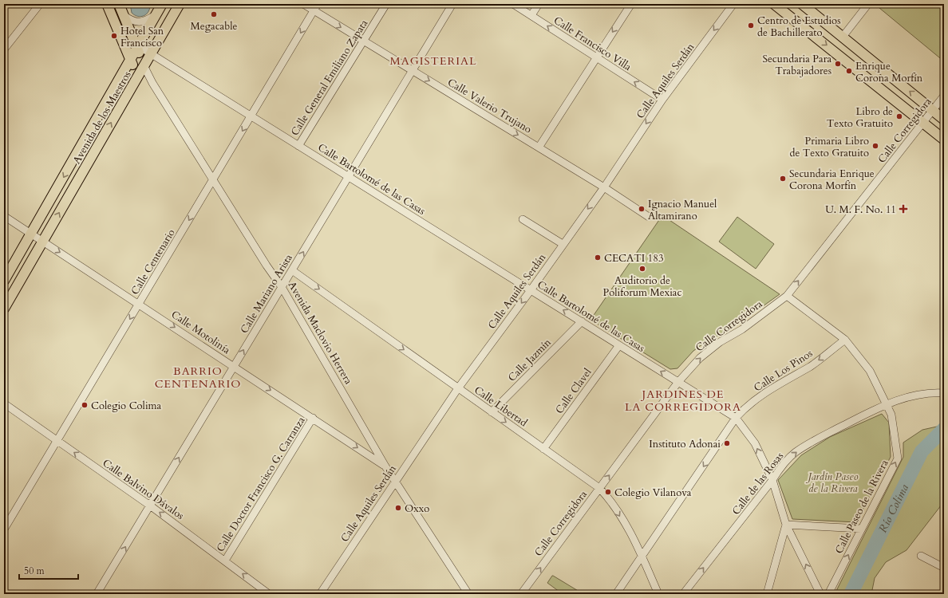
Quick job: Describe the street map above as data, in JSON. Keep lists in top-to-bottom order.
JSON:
{
  "streets": {
    "main road": ["Avenida de los Maestros"],
    "street": [
      "Calle Francisco Villa",
      "Calle General Emiliano Zapata",
      "Calle Aquiles Serdán",
      "Calle Valerio Trujano",
      "Calle Corregidora",
      "Calle Bartolomé de las Casas",
      "Calle Centenario",
      "Calle Mariano Arista",
      "Calle Motolinía",
      "Avenida Maclovio Herrera",
      "Calle Jazmín",
      "Calle Los Pinos",
      "Calle Clavel",
      "Calle Libertad",
      "Calle de las Rosas",
      "Calle Doctor Francisco G. Carranza",
      "Calle Balvino Dávalos",
      "Calle Paseo de la Rivera"
    ]
  },
  "crossings": [
    ["Calle Francisco Villa", "Calle Aquiles Serdán"],
    ["Calle General Emiliano Zapata", "Calle Valerio Trujano"],
    ["Calle General Emiliano Zapata", "Calle Bartolomé de las Casas"],
    ["Calle Aquiles Serdán", "Calle Valerio Trujano"],
    ["Calle Aquiles Serdán", "Calle Bartolomé de las Casas"],
    ["Calle Aquiles Serdán", "Avenida Maclovio Herrera"],
    ["Calle Aquiles Serdán", "Calle Libertad"],
    ["Calle Valerio Trujano", "Calle Centenario"],
    ["Calle Valerio Trujano", "Calle Mariano Arista"],
    ["Avenida de los Maestros", "Calle Bartolomé de las Casas"],
    ["Avenida de los Maestros", "Calle Motolinía"],
    ["Avenida de los Maestros", "Avenida Maclovio Herrera"],
    ["Calle Corregidora", "Calle Bartolomé de las Casas"],
    ["Calle Corregidora", "Calle Libertad"],
    ["Calle Corregidora", "Calle Paseo de la Rivera"],
    ["Calle Bartolomé de las Casas", "Calle Centenario"],
    ["Calle Bartolomé de las Casas", "Calle Mariano Arista"],
    ["Calle Bartolomé de las Casas", "Calle Jazmín"],
    ["Calle Bartolomé de las Casas", "Calle Los Pinos"],
    ["Calle Bartolomé de las Casas", "Calle Clavel"],
    ["Calle Bartolomé de las Casas", "Calle de las Rosas"],
    ["Calle Centenario", "Calle Motolinía"],
    ["Calle Centenario", "Avenida Maclovio Herrera"],
    ["Calle Centenario", "Calle Balvino Dávalos"],
    ["Calle Mariano Arista", "Calle Motolinía"],
    ["Calle Mariano Arista", "Avenida Maclovio Herrera"],
    ["Calle Mariano Arista", "Calle Libertad"],
    ["Calle Mariano Arista", "Calle Balvino Dávalos"],
    ["Calle Motolinía", "Avenida Maclovio Herrera"],
    ["Calle Motolinía", "Calle Doctor Francisco G. Carranza"],
    ["Calle Jazmín", "Calle Libertad"],
    ["Calle Los Pinos", "Calle Libertad"],
    ["Calle Los Pinos", "Calle Paseo de la Rivera"],
    ["Calle Clavel", "Calle Libertad"],
    ["Calle de las Rosas", "Calle Paseo de la Rivera"],
    ["Calle Doctor Francisco G. Carranza", "Calle Balvino Dávalos"]
  ],
  "one_way": [
    "Calle Francisco Villa",
    "Calle Aquiles Serdán",
    "Calle Valerio Trujano",
    "Calle Corregidora",
    "Calle Centenario",
    "Calle Mariano Arista",
    "Calle Motolinía",
    "Calle Los Pinos",
    "Calle Libertad",
    "Calle de las Rosas",
    "Calle Balvino Dávalos",
    "Calle Paseo de la Rivera"
  ],
  "districts": ["MAGISTERIAL", "BARRIO CENTENARIO", "JARDINES DE LA CORREGIDORA"],
  "water": ["Río Colima"],
  "parks": ["Jardín Paseo de la Rivera"],
  "places": {
    "other": [
      "Megacable",
      "Centro de Estudios de Bachillerato",
      "Hotel San Francisco",
      "Secundaria Para Trabajadores",
      "Enrique Corona Morfín",
      "Libro de Texto Gratuito",
      "Primaria Libro de Texto Gratuito",
      "Secundaria Enrique Corona Morfín",
      "Ignacio Manuel Altamirano",
      "CECATI 183",
      "Auditorio de Poliforum Mexiac",
      "Colegio Colima",
      "Instituto Adonai",
      "Colegio Vilanova",
      "Oxxo"
    ],
    "health": ["U. M. F. No. 11"]
  },
  "scale_bar": "50 m"
}
